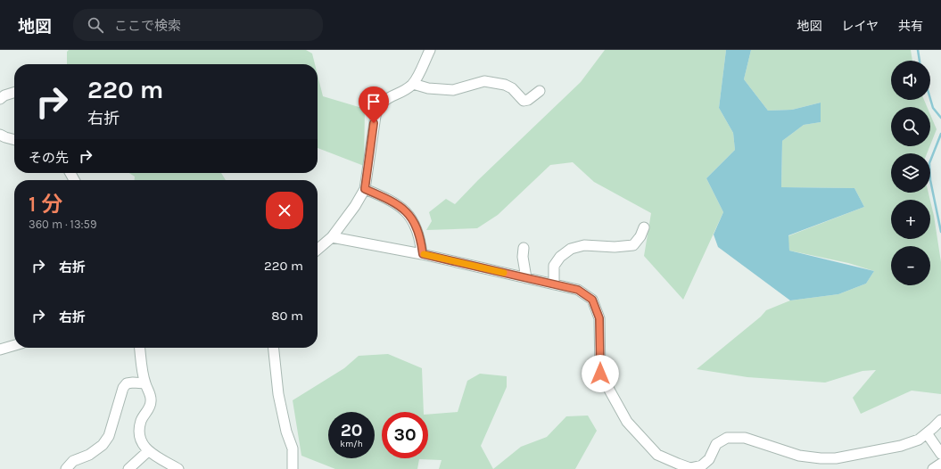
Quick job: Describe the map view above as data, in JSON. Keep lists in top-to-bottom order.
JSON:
{
  "page": {
    "header": "地図",
    "search": "ここで検索",
    "nav": ["地図", "レイヤ", "共有"],
    "map_buttons": ["+", "−"],
    "turn": ["220 m", "右折"],
    "then": "その先",
    "heading": ["1 分", "360 m · 13:59"],
    "list": [
      {
        "name": "右折",
        "value": "220 m"
      },
      {
        "name": "右折",
        "value": "80 m"
      }
    ],
    "speed": "20 km/h",
    "limit": "30"
  }
}
